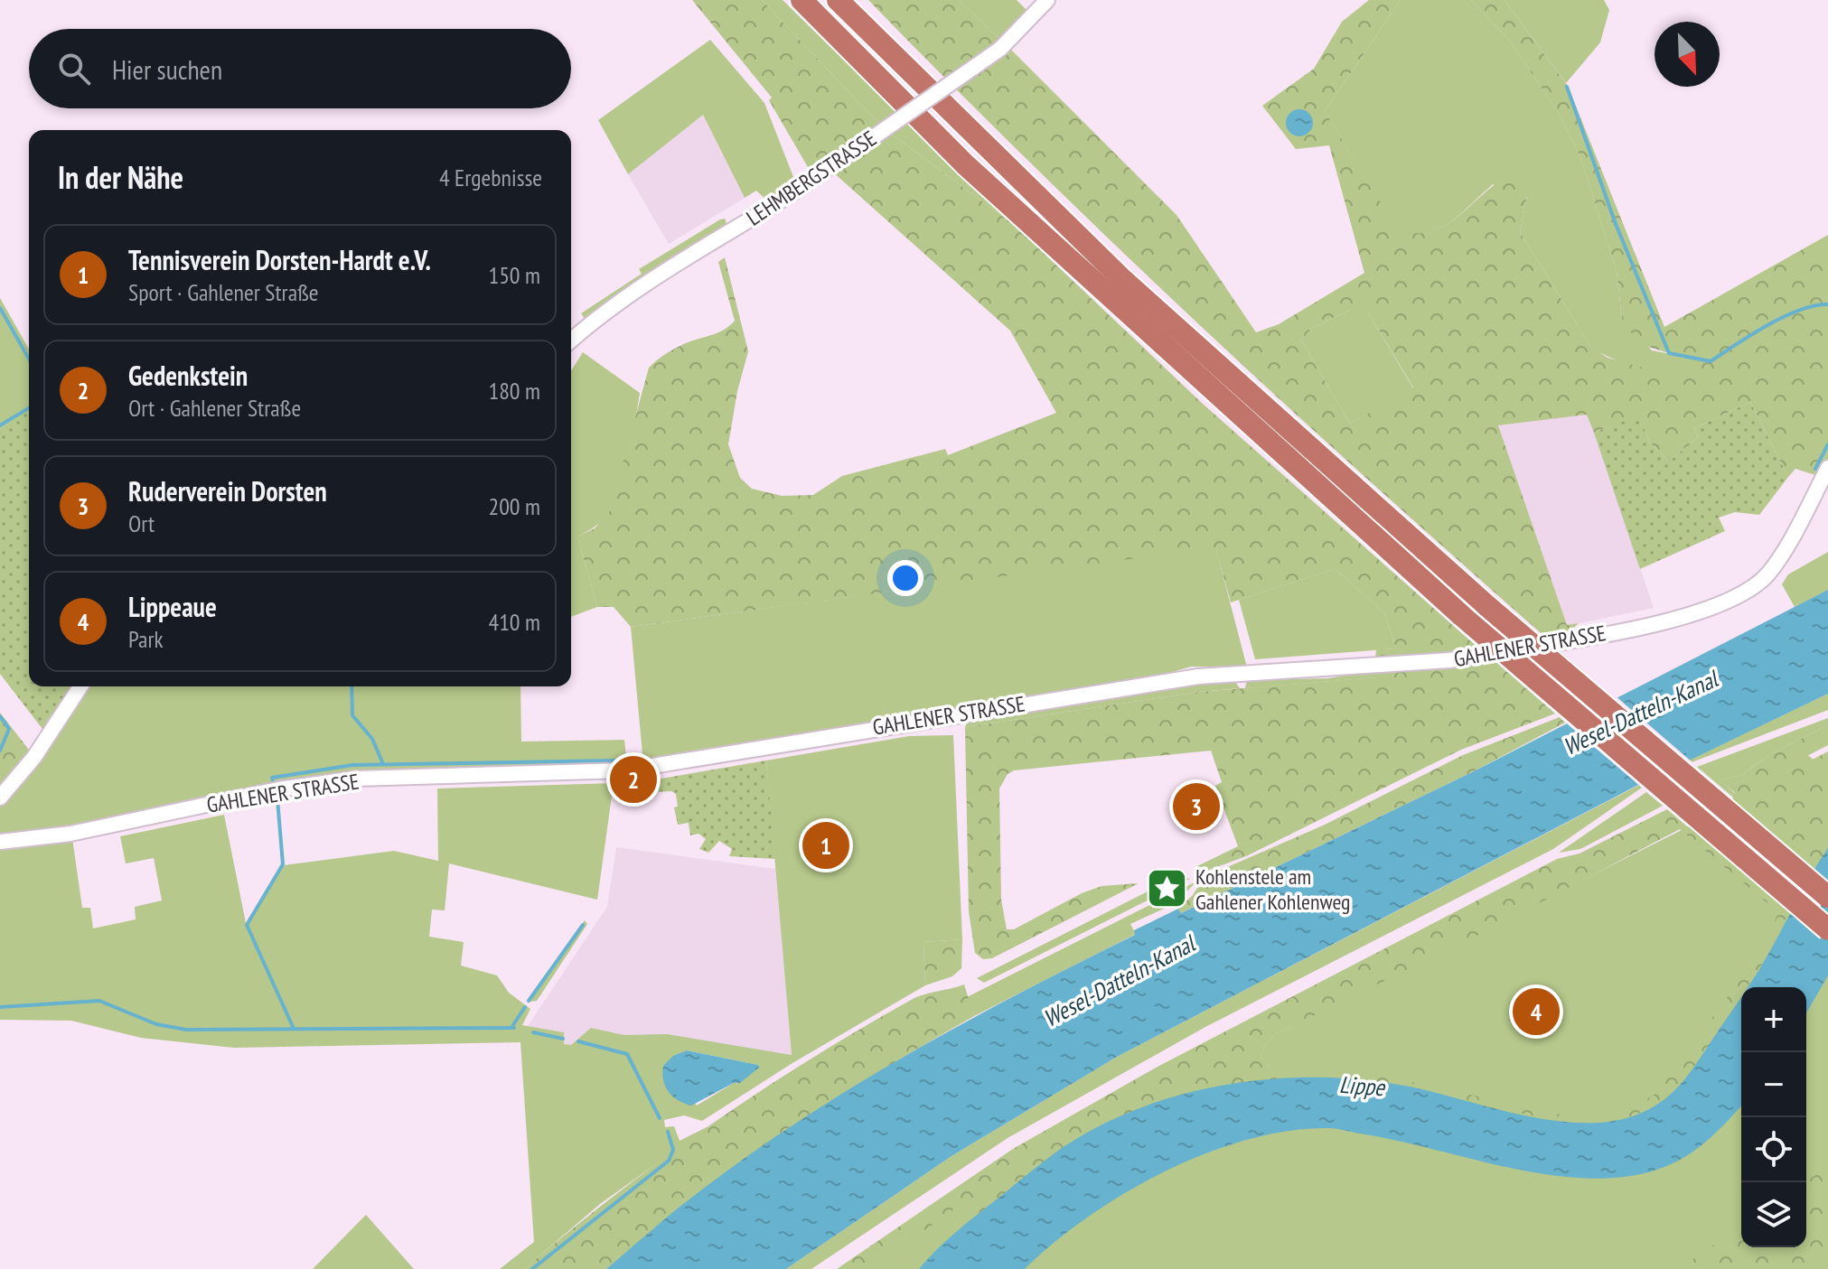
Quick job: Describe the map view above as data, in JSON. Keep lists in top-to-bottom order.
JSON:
{
  "streets": {
    "street": ["LEHMBERGSTRASSE", "GAHLENER STRASSE"]
  },
  "water": ["Wesel-Datteln-Kanal", "Lippe"],
  "places": {
    "place": ["Kohlenstele am Gahlener Kohlenweg"]
  },
  "north": "bottom right",
  "page": {
    "search": "Hier suchen",
    "heading": ["In der Nähe", "4 Ergebnisse"],
    "list": [
      {
        "mark": "1",
        "name": "Tennisverein Dorsten-Hardt e.V.",
        "note": "Sport · Gahlener Straße",
        "value": "150 m"
      },
      {
        "mark": "2",
        "name": "Gedenkstein",
        "note": "Ort · Gahlener Straße",
        "value": "180 m"
      },
      {
        "mark": "3",
        "name": "Ruderverein Dorsten",
        "note": "Ort",
        "value": "200 m"
      },
      {
        "mark": "4",
        "name": "Lippeaue",
        "note": "Park",
        "value": "410 m"
      }
    ],
    "pins": [
      "2",
      "3",
      "1",
      "4"
    ],
    "map_buttons": ["+", "−"]
  }
}
